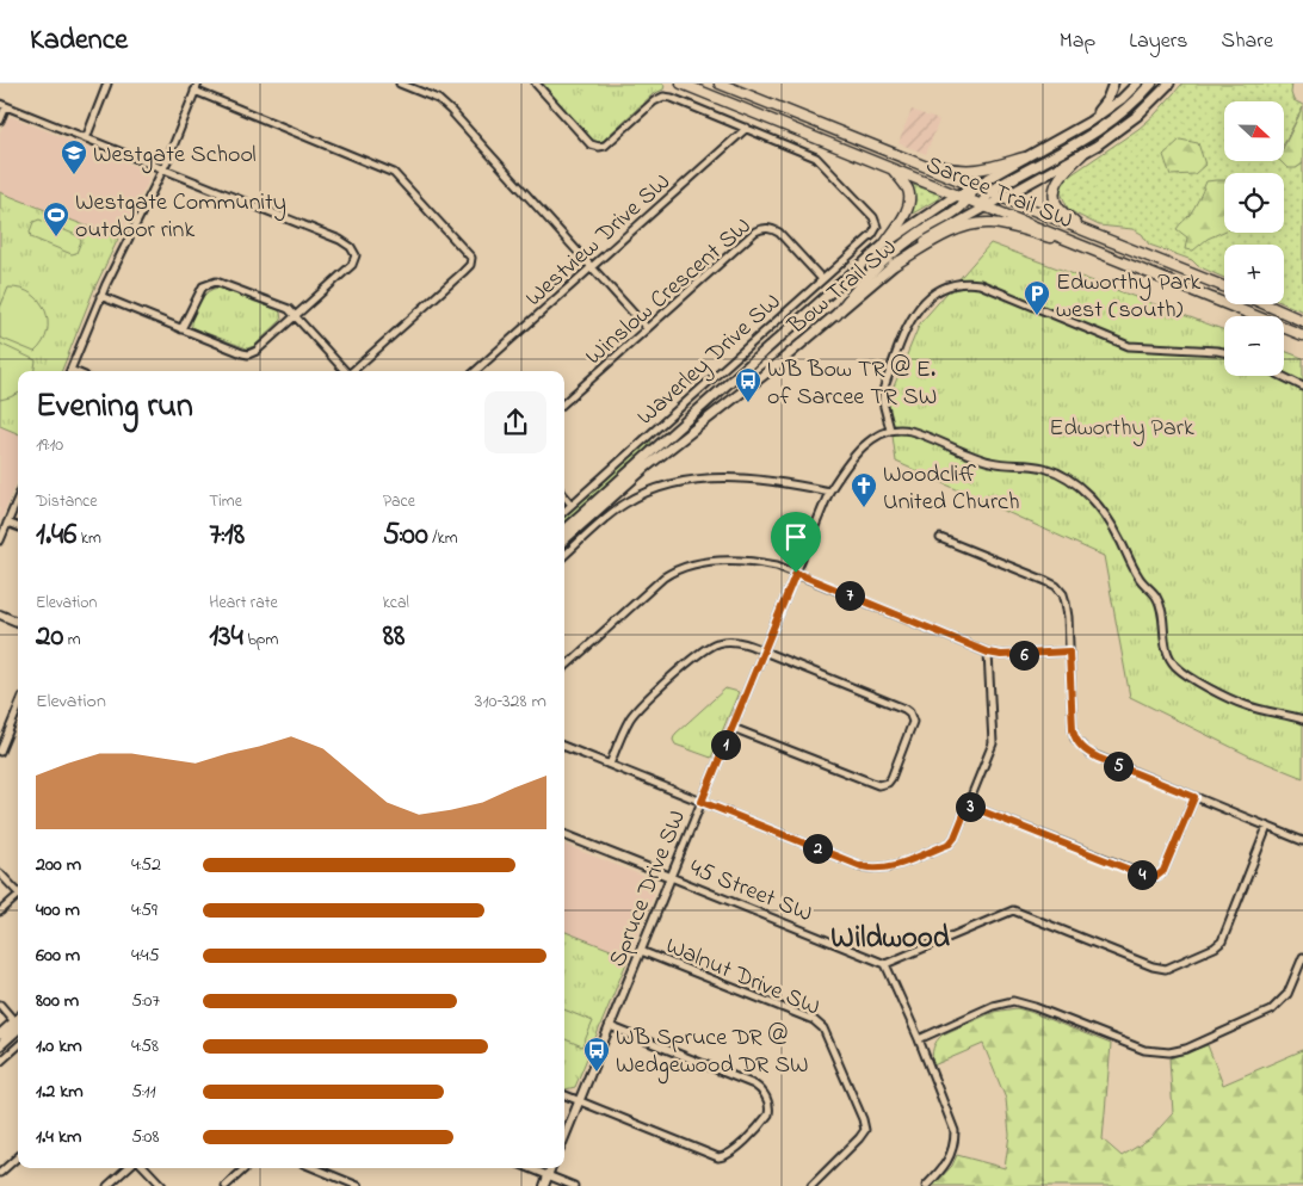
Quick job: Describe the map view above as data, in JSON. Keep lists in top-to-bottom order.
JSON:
{
  "streets": {
    "highway": ["Sarcee Trail SW"],
    "main road": ["Bow Trail SW"],
    "street": [
      "Westview Drive SW",
      "Winslow Crescent SW",
      "Waverley Drive SW",
      "Spruce Drive SW",
      "45 Street SW",
      "Walnut Drive SW"
    ]
  },
  "crossings": [
    ["Sarcee Trail SW", "Bow Trail SW"],
    ["Westview Drive SW", "Waverley Drive SW"],
    ["Winslow Crescent SW", "Waverley Drive SW"],
    ["Spruce Drive SW", "45 Street SW"],
    ["Spruce Drive SW", "Walnut Drive SW"]
  ],
  "districts": ["Wildwood"],
  "parks": ["Edworthy Park"],
  "places": {
    "school or university": ["Westgate School"],
    "sports": ["Westgate Community outdoor rink"],
    "parking": ["Edworthy Park west (south)"],
    "bus stop": ["WB Bow TR @ E. of Sarcee TR SW", "WB Spruce DR @ Wedgewood DR SW"],
    "church": ["Woodcliff United Church"]
  },
  "north": "right",
  "page": {
    "header": "Kadence",
    "nav": ["Map", "Layers", "Share"],
    "map_buttons": ["+", "−"],
    "heading": ["Evening run", "19:10"],
    "stats": [
      ["Distance", "1.46 km"],
      ["Time", "7:18"],
      ["Pace", "5:00 /km"],
      ["Elevation", "20 m"],
      ["Heart rate", "134 bpm"],
      ["kcal", "88"]
    ],
    "pins": [
      "7",
      "6",
      "1",
      "5",
      "3",
      "2",
      "4"
    ],
    "chart": ["Elevation", "310–328 m"],
    "list": [
      {
        "name": "200 m",
        "note": "4:52"
      },
      {
        "name": "400 m",
        "note": "4:59"
      },
      {
        "name": "600 m",
        "note": "4:45"
      },
      {
        "name": "800 m",
        "note": "5:07"
      },
      {
        "name": "1.0 km",
        "note": "4:58"
      },
      {
        "name": "1.2 km",
        "note": "5:11"
      },
      {
        "name": "1.4 km",
        "note": "5:08"
      }
    ]
  }
}
